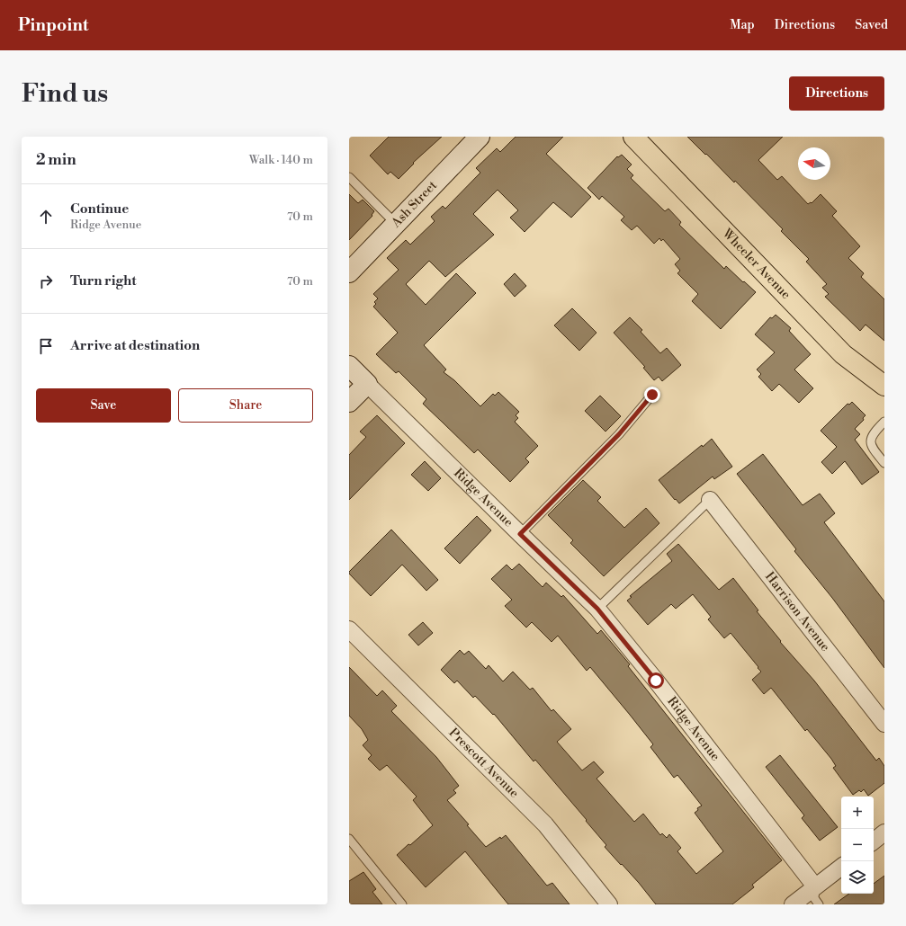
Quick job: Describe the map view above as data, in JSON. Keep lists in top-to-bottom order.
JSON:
{
  "streets": {
    "main road": ["Wheeler Avenue"],
    "street": [
      "Ash Street",
      "Ridge Avenue",
      "Harrison Avenue",
      "Prescott Avenue"
    ]
  },
  "north": "left",
  "page": {
    "header": "Pinpoint",
    "nav": ["Map", "Directions", "Saved"],
    "buttons": [
      "Directions",
      ["Save", "Share"]
    ],
    "title": "Find us",
    "heading": ["2 min", "Walk · 140 m"],
    "list": [
      ["Continue", "Ridge Avenue", "70 m"],
      ["Turn right", "70 m"],
      "Arrive at destination"
    ],
    "map_buttons": ["+", "−"]
  }
}
